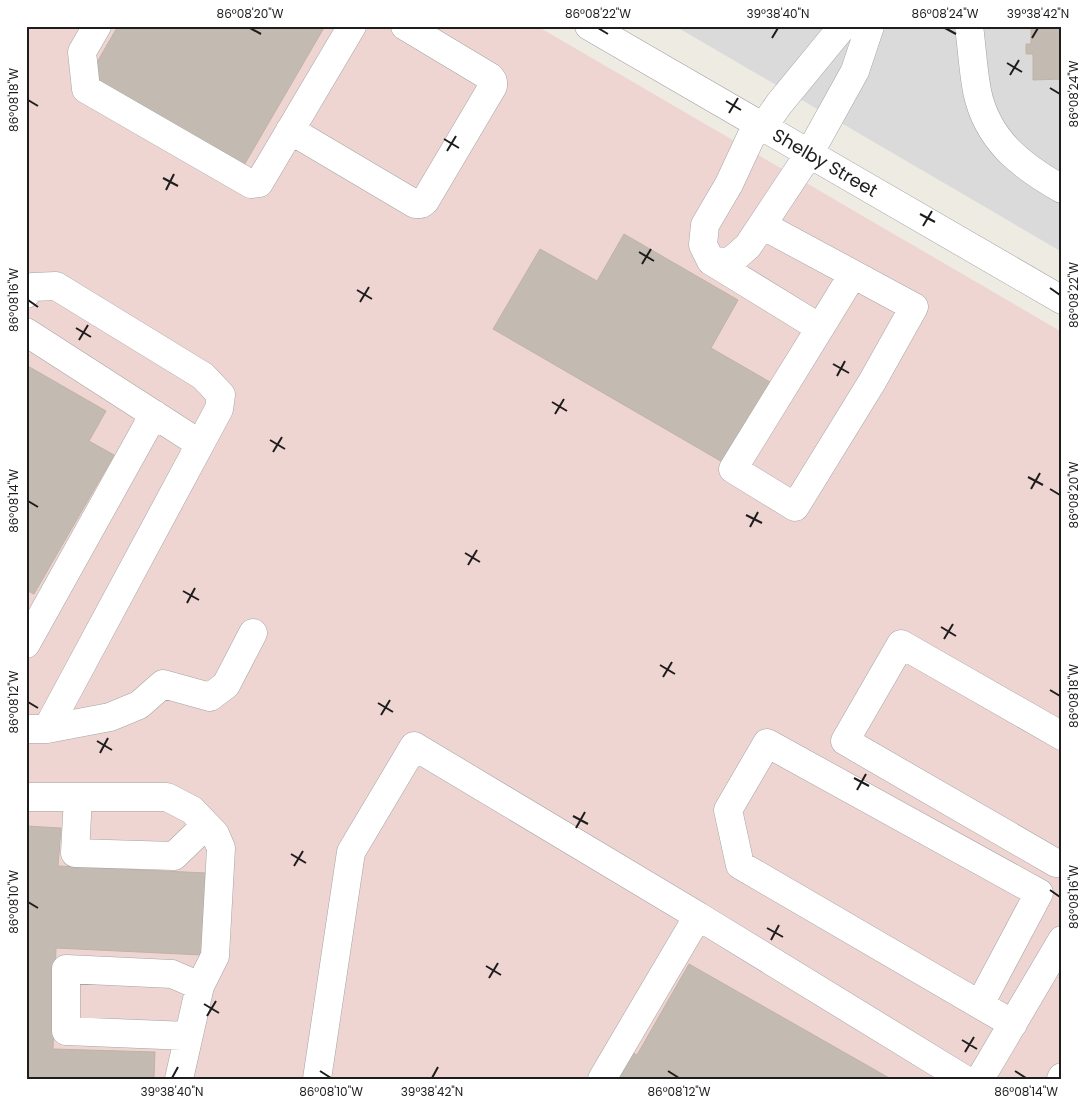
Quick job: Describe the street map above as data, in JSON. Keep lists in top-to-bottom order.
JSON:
{
  "streets": {
    "street": ["Shelby Street"]
  },
  "coordinates": [
    "86°08'20\"W",
    "86°08'22\"W",
    "39°38'40\"N",
    "86°08'24\"W",
    "39°38'42\"N",
    "86°08'18\"W",
    "86°08'16\"W",
    "86°08'14\"W",
    "86°08'12\"W",
    "86°08'10\"W"
  ]
}
